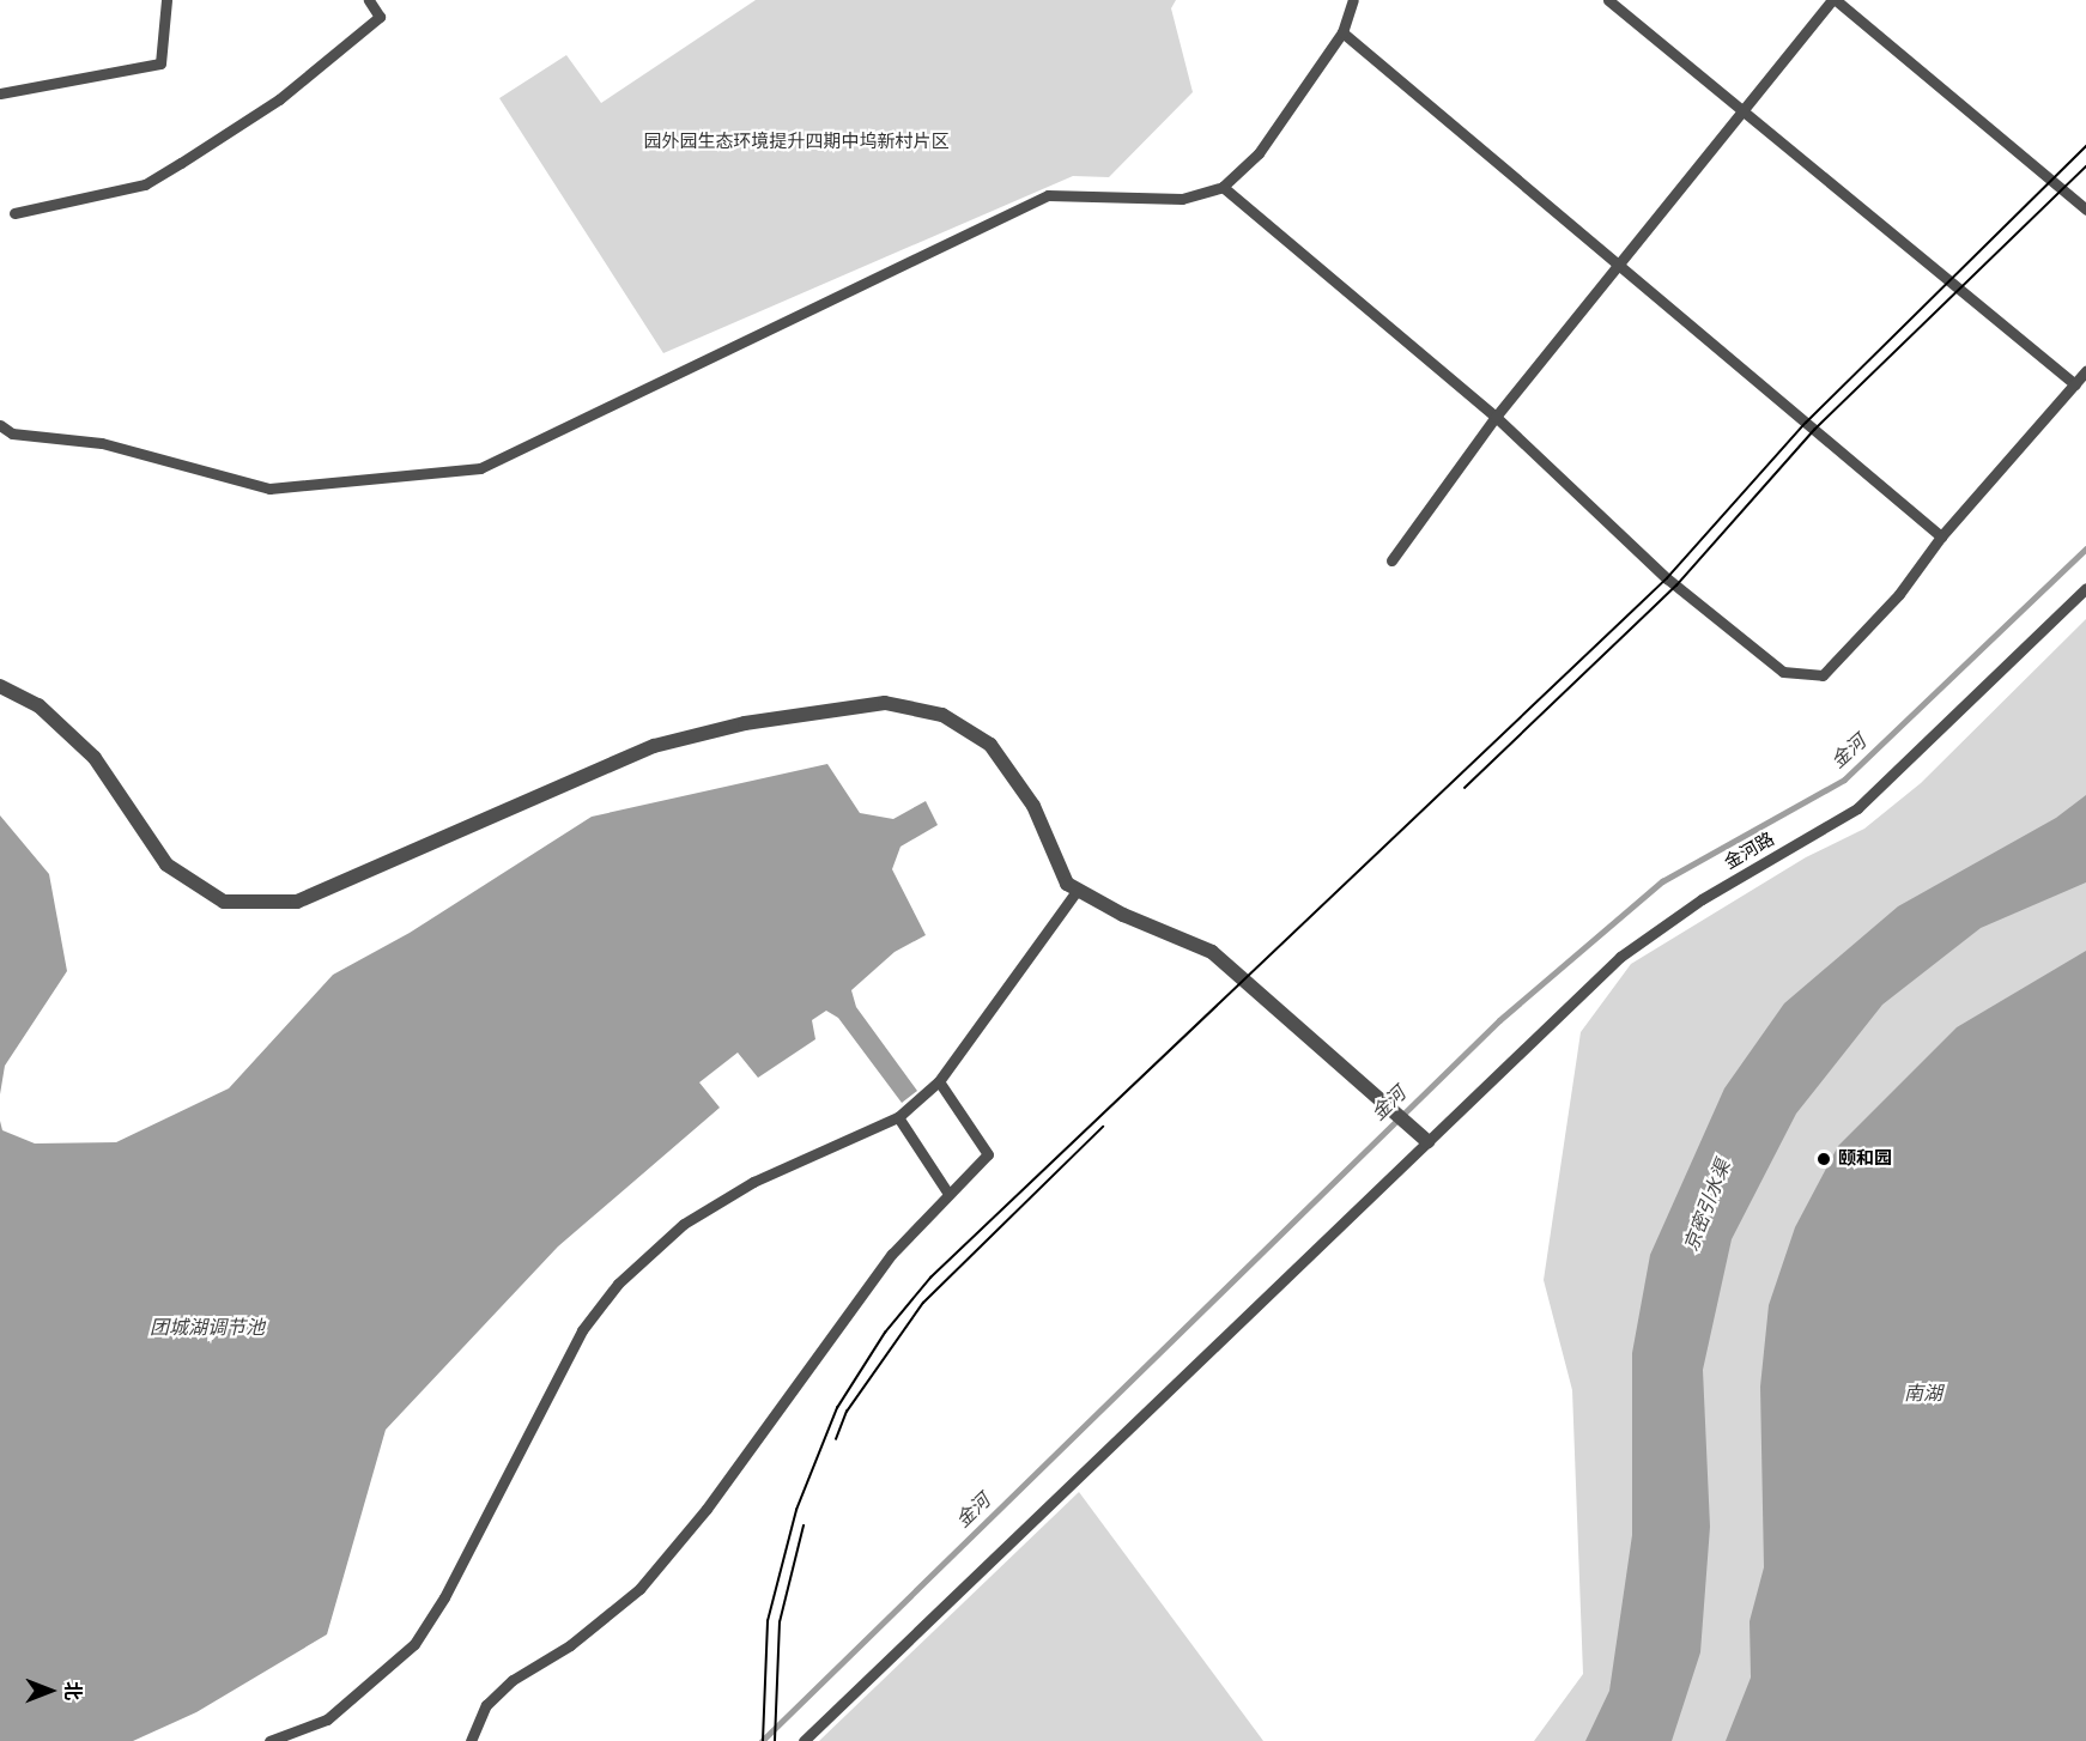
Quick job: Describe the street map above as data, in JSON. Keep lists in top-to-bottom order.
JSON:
{
  "streets": {
    "lane": ["金河路"]
  },
  "water": [
    "金河",
    "京密引水渠",
    "团城湖调节池",
    "南湖"
  ],
  "parks": ["园外园生态环境提升四期中坞新村片区"],
  "places": ["颐和园"],
  "north": "right"
}
